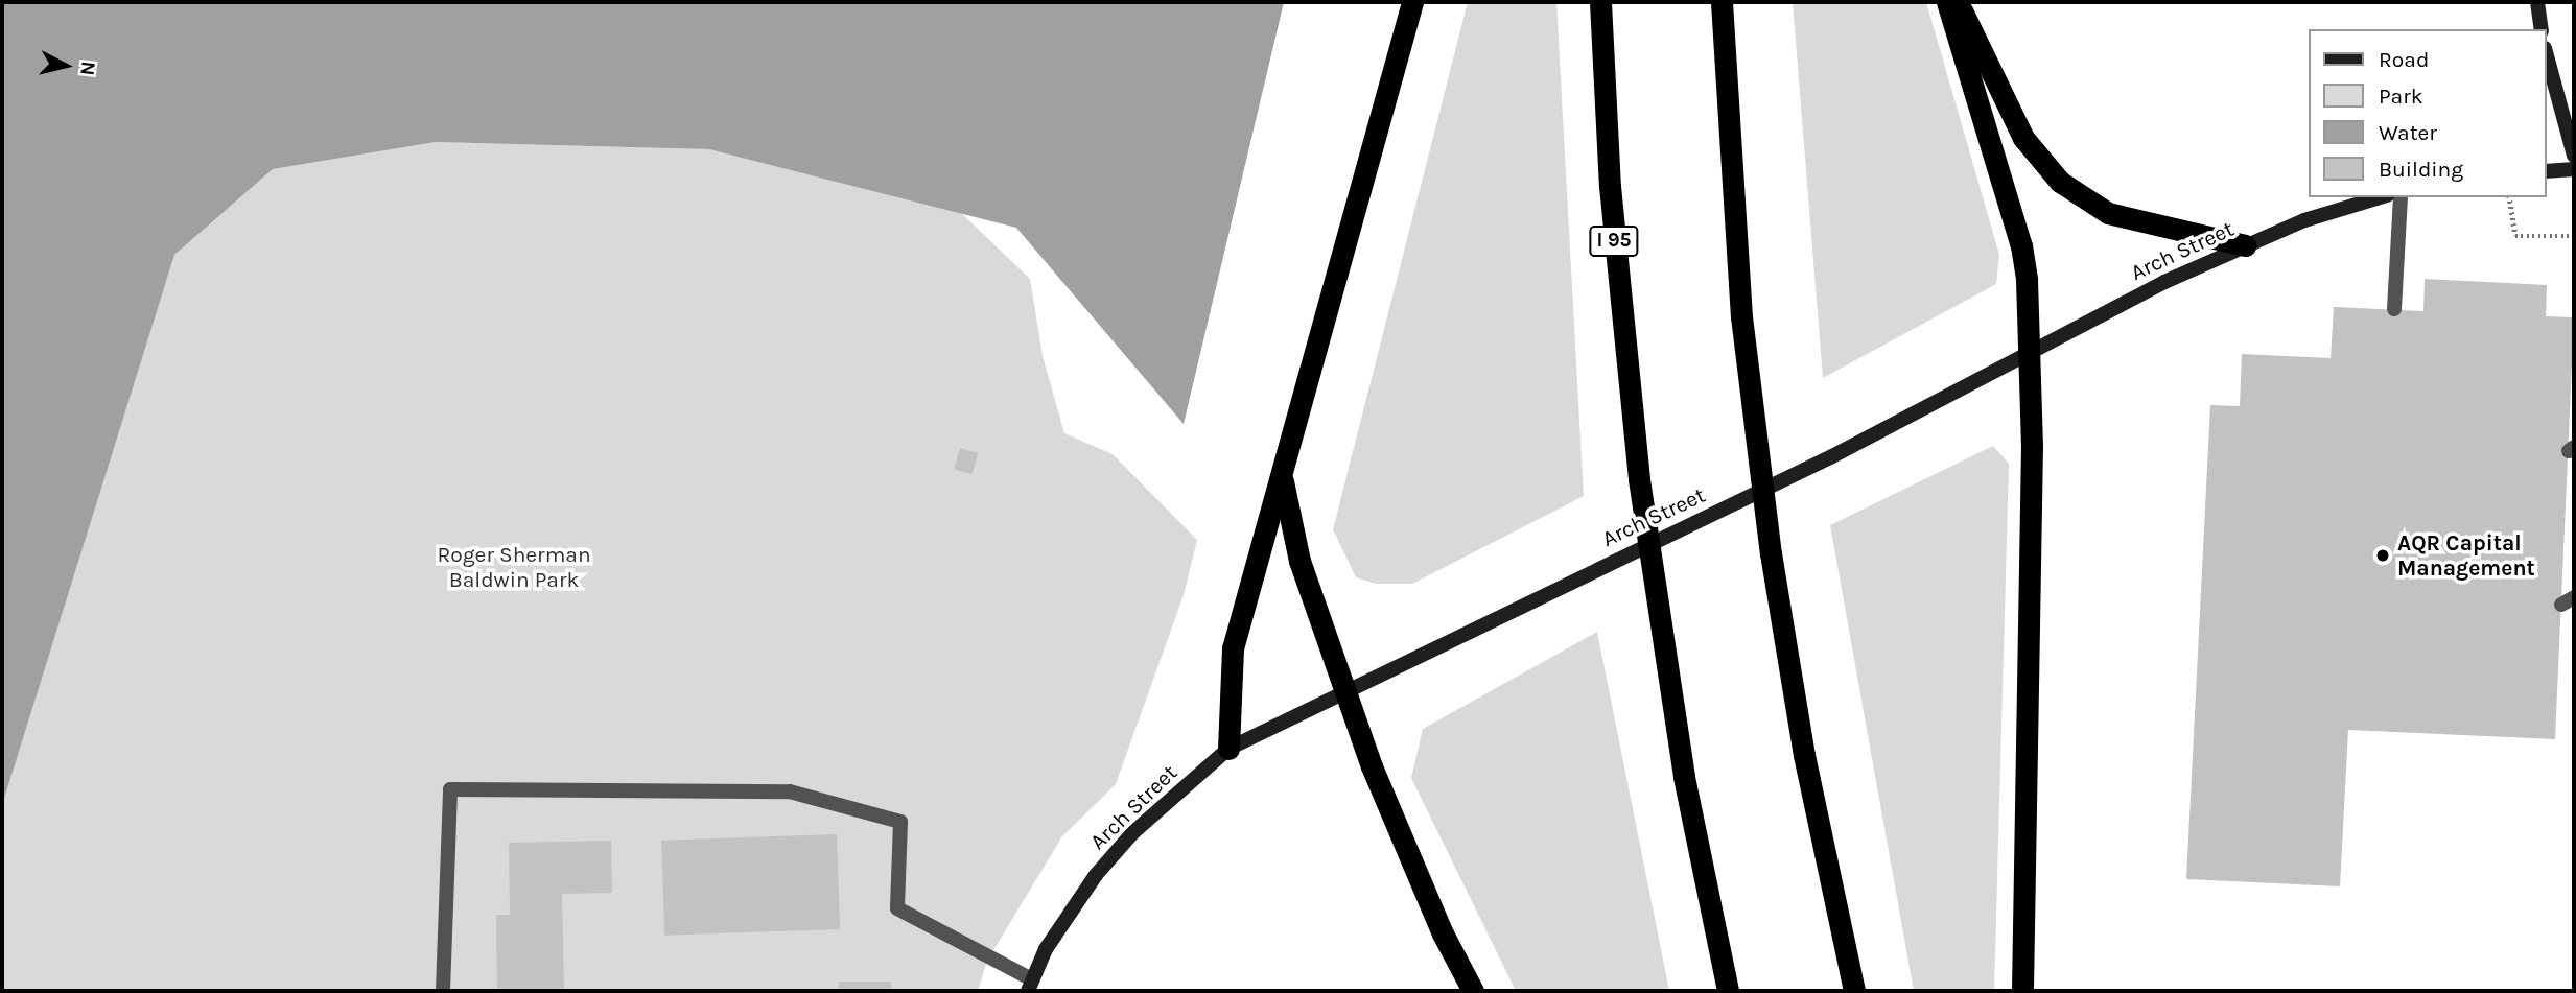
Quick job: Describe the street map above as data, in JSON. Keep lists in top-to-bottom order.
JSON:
{
  "streets": {
    "highway": ["I 95"],
    "main road": ["Arch Street"]
  },
  "parks": ["Roger Sherman Baldwin Park"],
  "places": ["AQR Capital Management"],
  "legend": [
    "Road",
    "Park",
    "Water",
    "Building"
  ],
  "north": "right"
}
